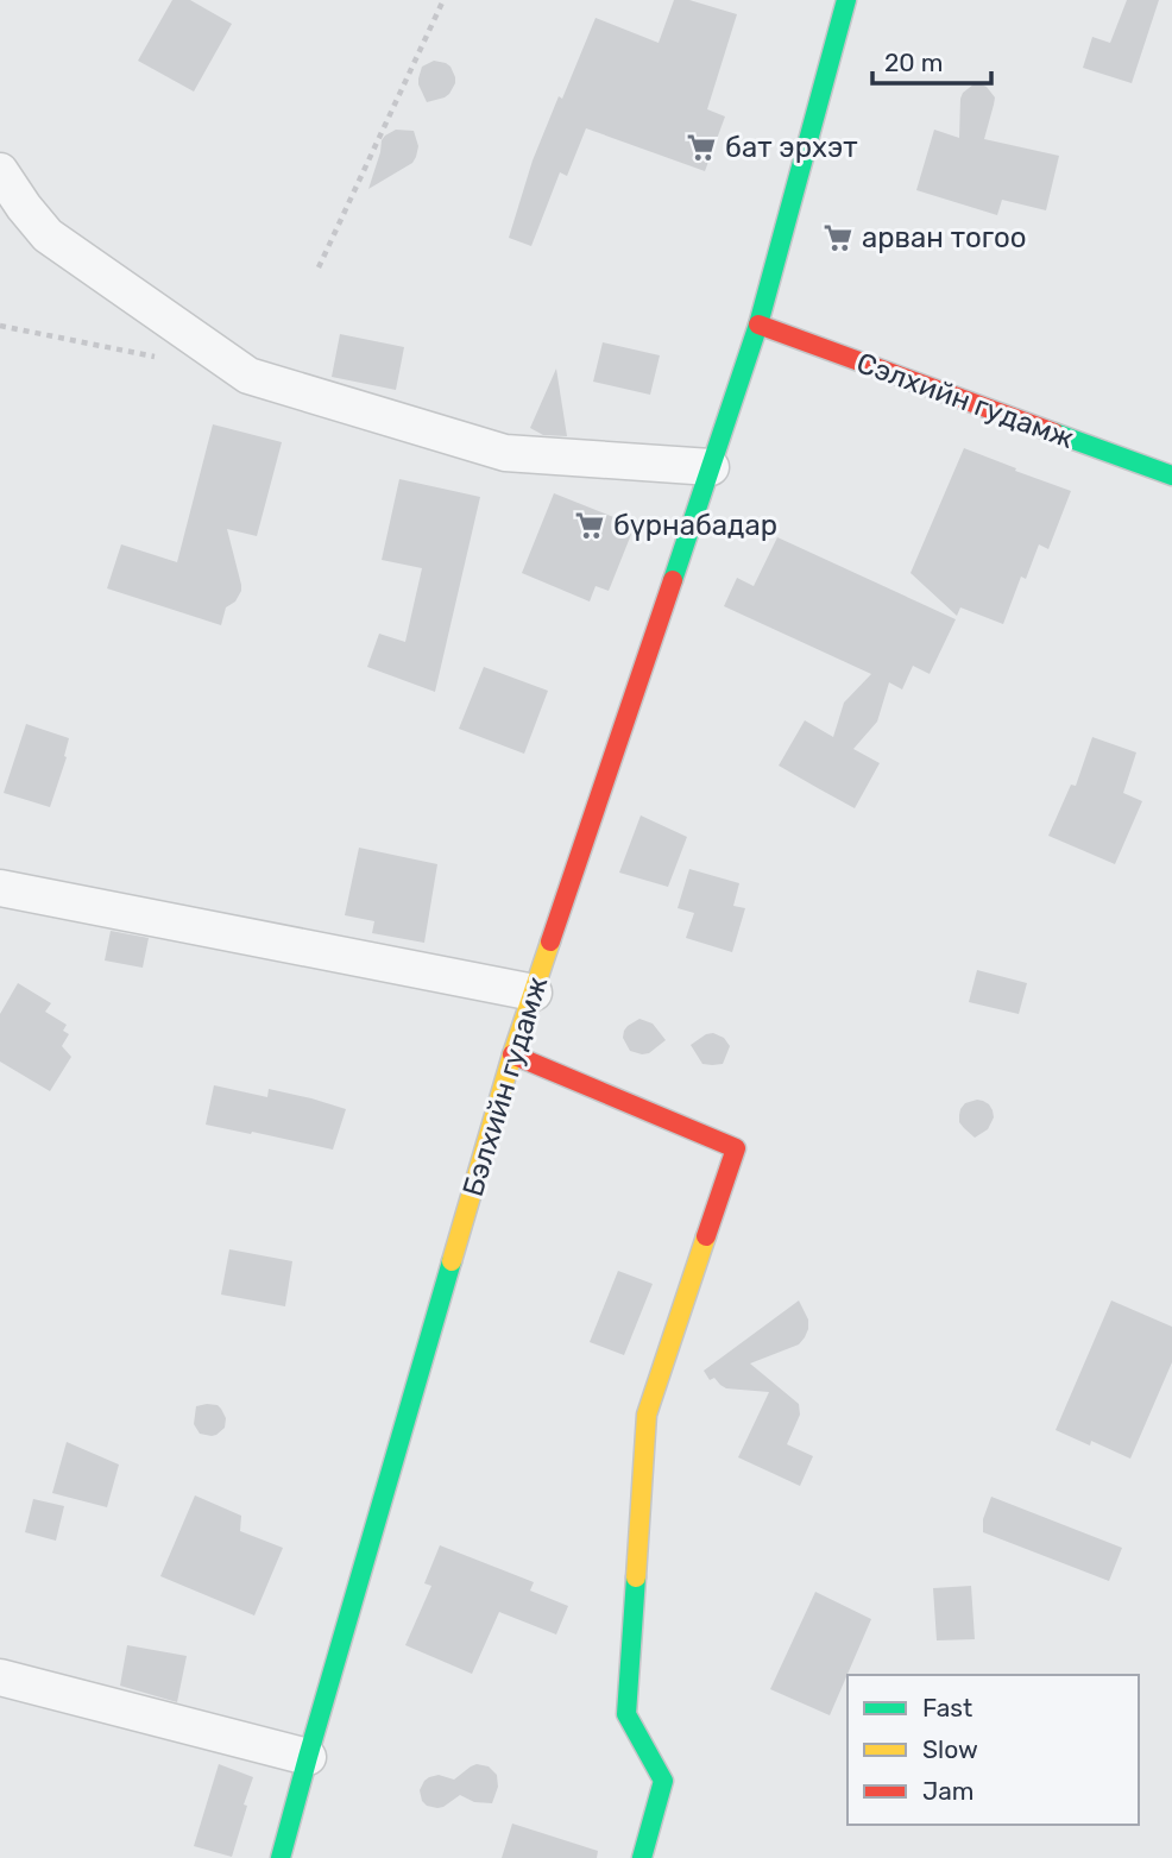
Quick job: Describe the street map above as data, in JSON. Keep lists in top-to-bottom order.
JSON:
{
  "streets": {
    "main road": ["Сэлхийн гудамж", "Бэлхийн гудамж"]
  },
  "crossings": [
    ["Сэлхийн гудамж", "Бэлхийн гудамж"]
  ],
  "places": {
    "supermarket": ["бат эрхэт", "арван тогоо", "бүрнабадар"]
  },
  "legend": ["Fast", "Slow", "Jam"],
  "scale_bar": "20 m"
}
